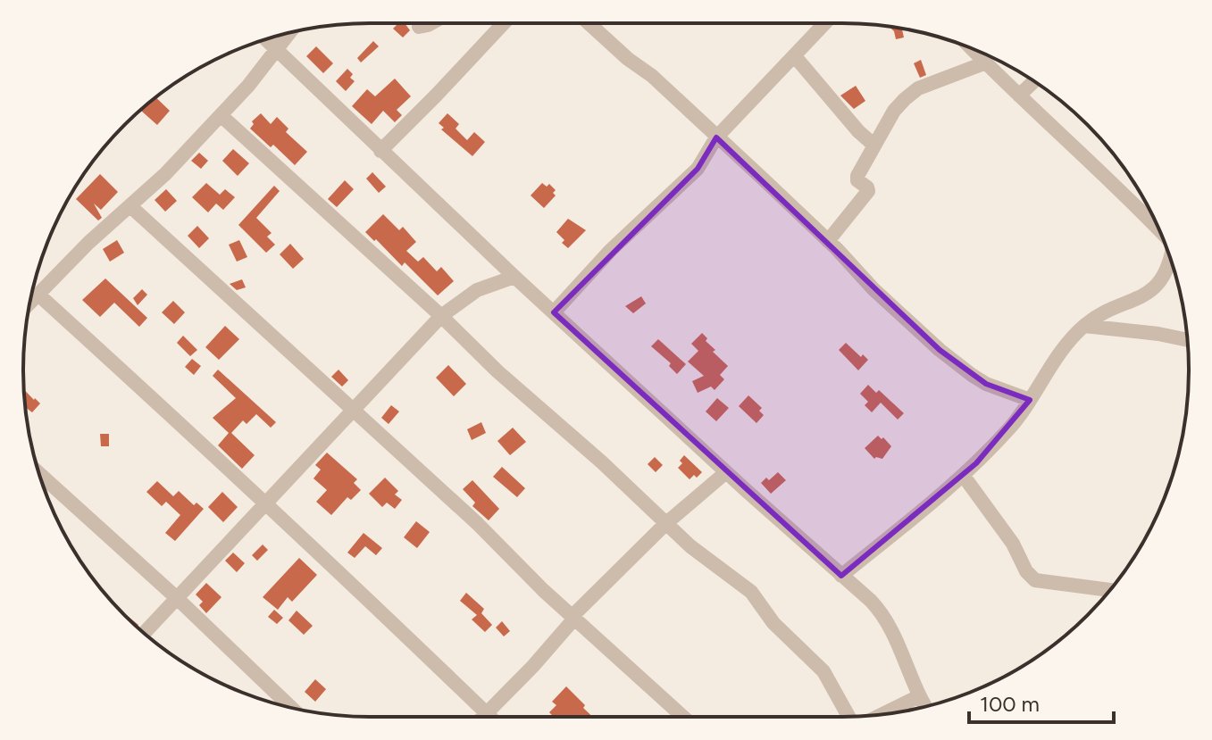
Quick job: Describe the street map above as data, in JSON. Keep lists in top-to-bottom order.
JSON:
{
  "scale_bar": "100 m"
}
